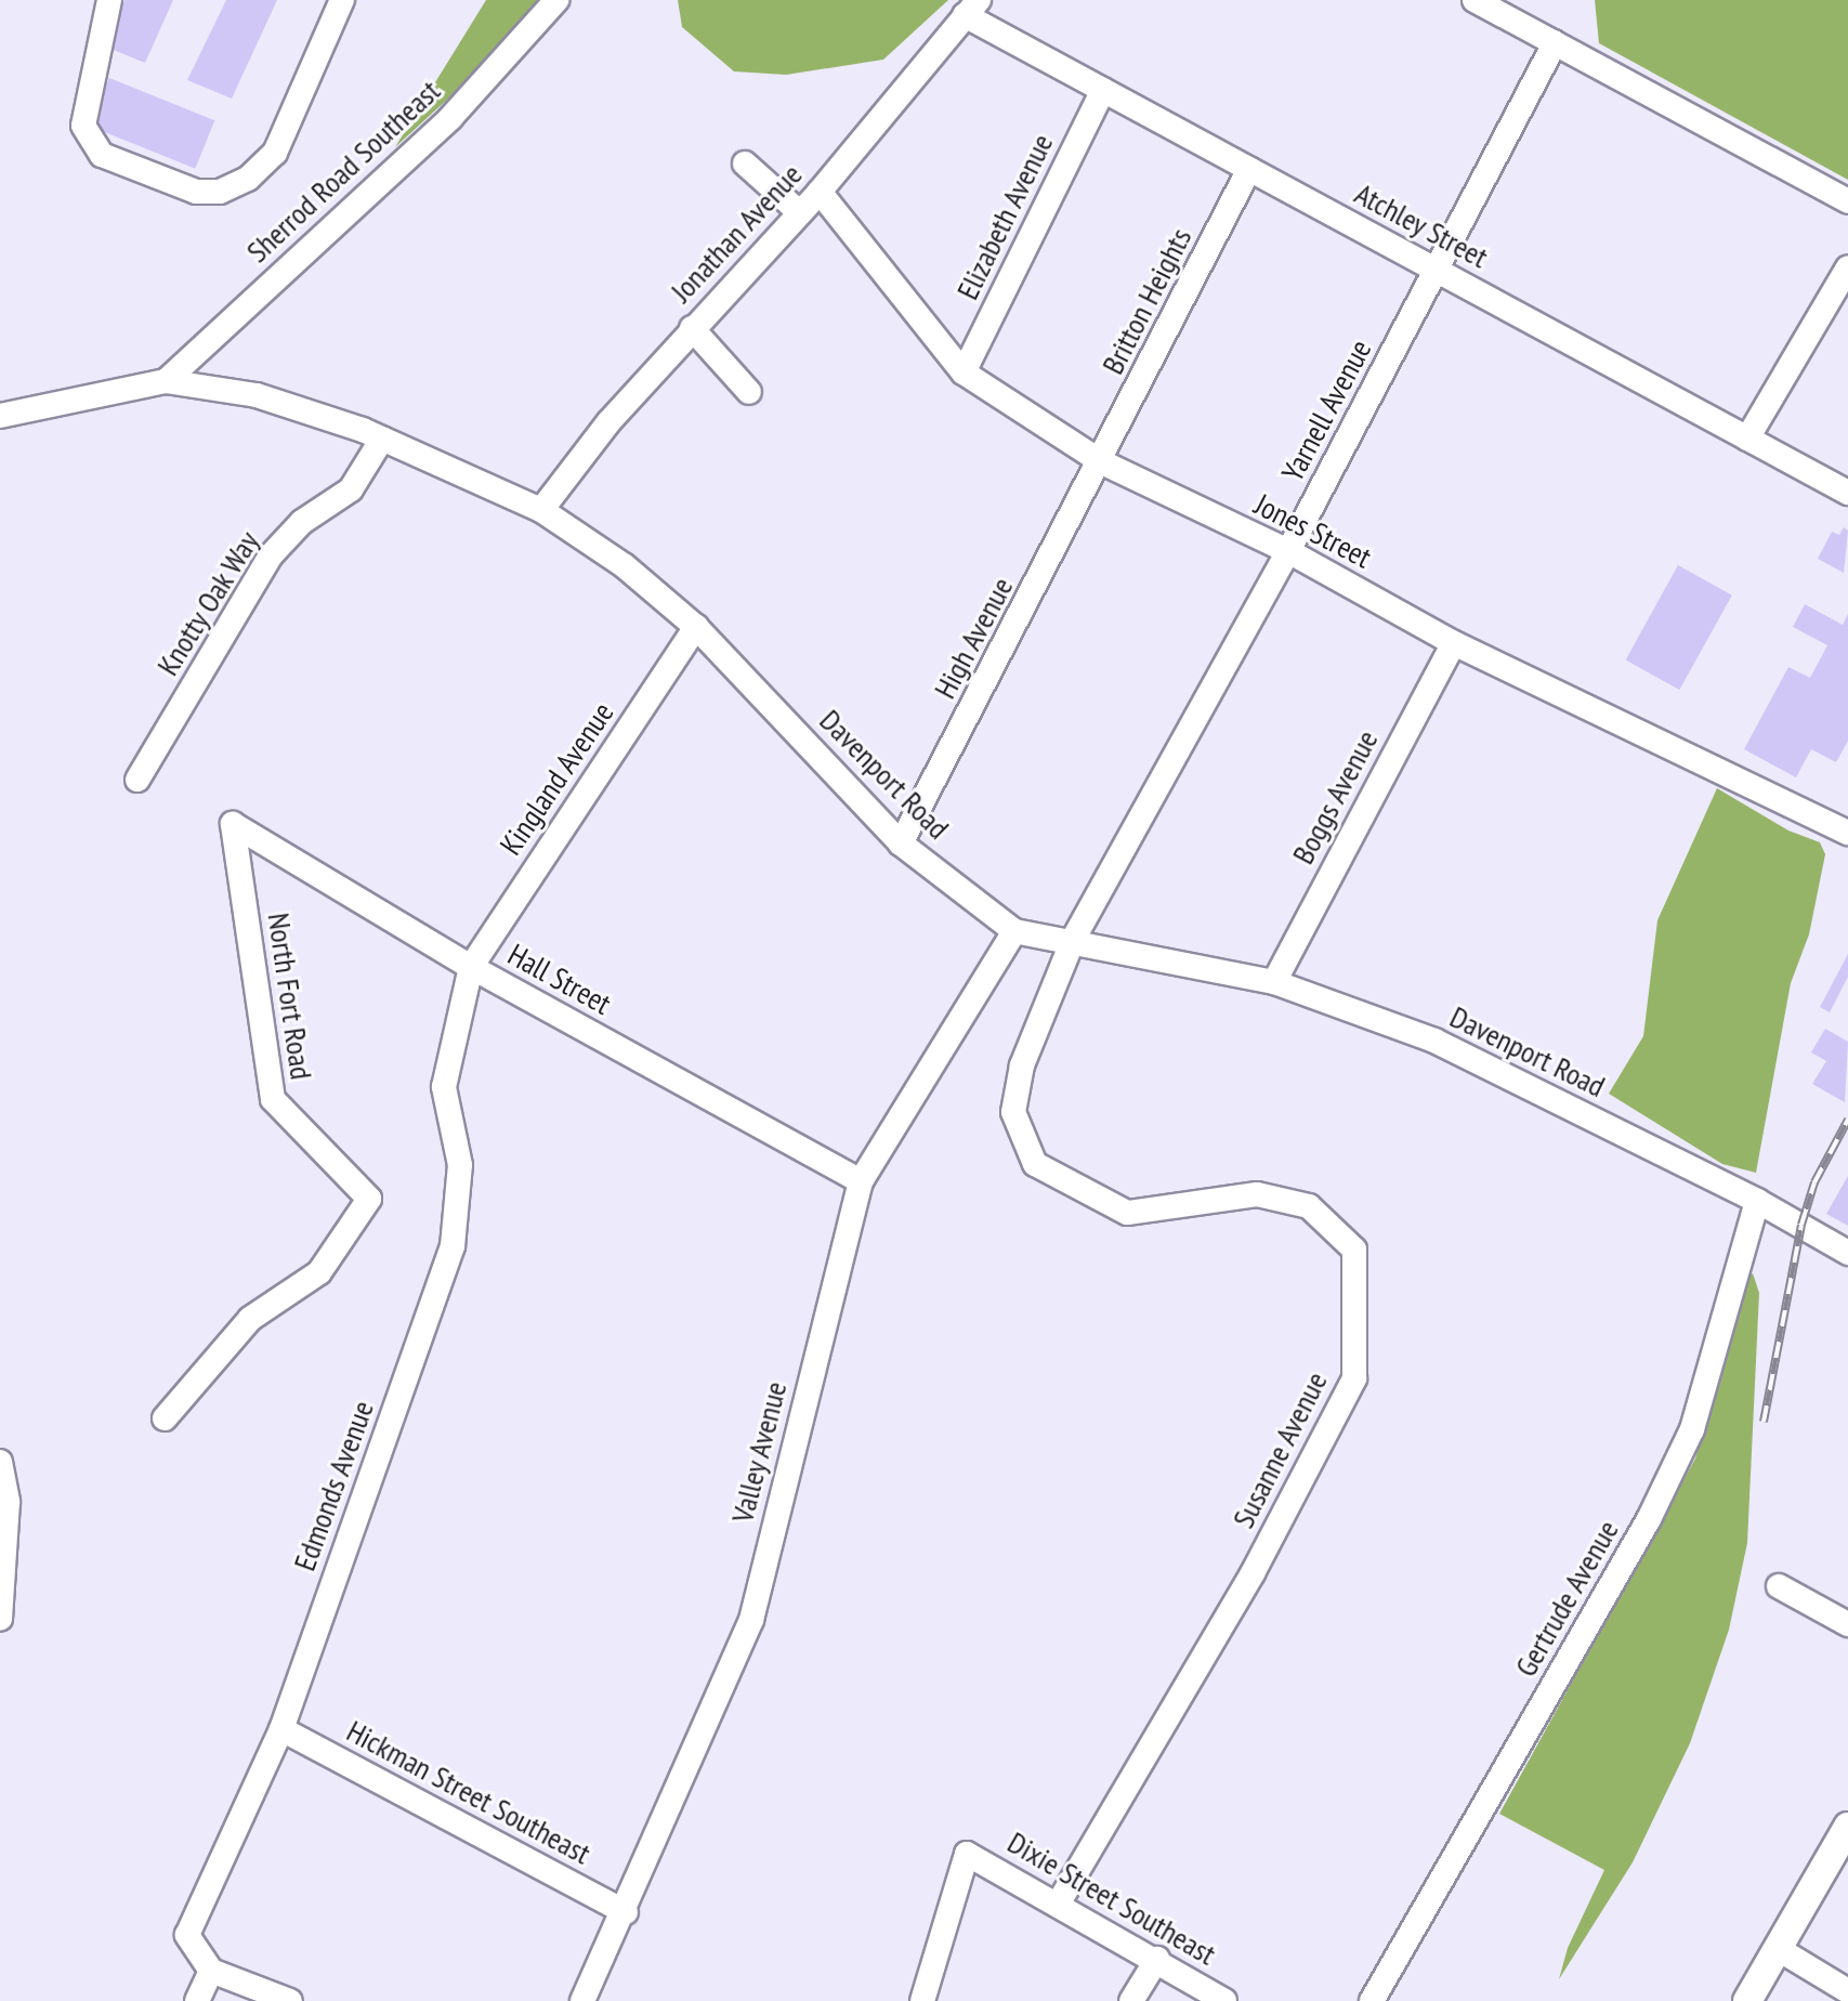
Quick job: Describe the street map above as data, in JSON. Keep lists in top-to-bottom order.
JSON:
{
  "streets": {
    "street": [
      "Sherrod Road Southeast",
      "Elizabeth Avenue",
      "Atchley Street",
      "Jonathan Avenue",
      "Britton Heights",
      "Yarnell Avenue",
      "Jones Street",
      "Knotty Oak Way",
      "High Avenue",
      "Davenport Road",
      "Kingland Avenue",
      "Boggs Avenue",
      "Hall Street",
      "North Fort Road",
      "Susanne Avenue",
      "Valley Avenue",
      "Edmonds Avenue",
      "Gertrude Avenue",
      "Hickman Street Southeast",
      "Dixie Street Southeast"
    ]
  },
  "crossings": [
    ["Sherrod Road Southeast", "Davenport Road"],
    ["Elizabeth Avenue", "Atchley Street"],
    ["Elizabeth Avenue", "Jones Street"],
    ["Atchley Street", "Jonathan Avenue"],
    ["Atchley Street", "Britton Heights"],
    ["Atchley Street", "Yarnell Avenue"],
    ["Jonathan Avenue", "Jones Street"],
    ["Jonathan Avenue", "Davenport Road"],
    ["Britton Heights", "Jones Street"],
    ["Britton Heights", "High Avenue"],
    ["Yarnell Avenue", "Jones Street"],
    ["Yarnell Avenue", "Davenport Road"],
    ["Yarnell Avenue", "Susanne Avenue"],
    ["Jones Street", "High Avenue"],
    ["Jones Street", "Boggs Avenue"],
    ["Knotty Oak Way", "Davenport Road"],
    ["High Avenue", "Davenport Road"],
    ["Davenport Road", "Kingland Avenue"],
    ["Davenport Road", "Boggs Avenue"],
    ["Davenport Road", "Susanne Avenue"],
    ["Davenport Road", "Valley Avenue"],
    ["Davenport Road", "Gertrude Avenue"],
    ["Kingland Avenue", "Hall Street"],
    ["Kingland Avenue", "Edmonds Avenue"],
    ["Hall Street", "North Fort Road"],
    ["Hall Street", "Valley Avenue"],
    ["Hall Street", "Edmonds Avenue"],
    ["Susanne Avenue", "Dixie Street Southeast"],
    ["Valley Avenue", "Hickman Street Southeast"],
    ["Edmonds Avenue", "Hickman Street Southeast"]
  ]
}
